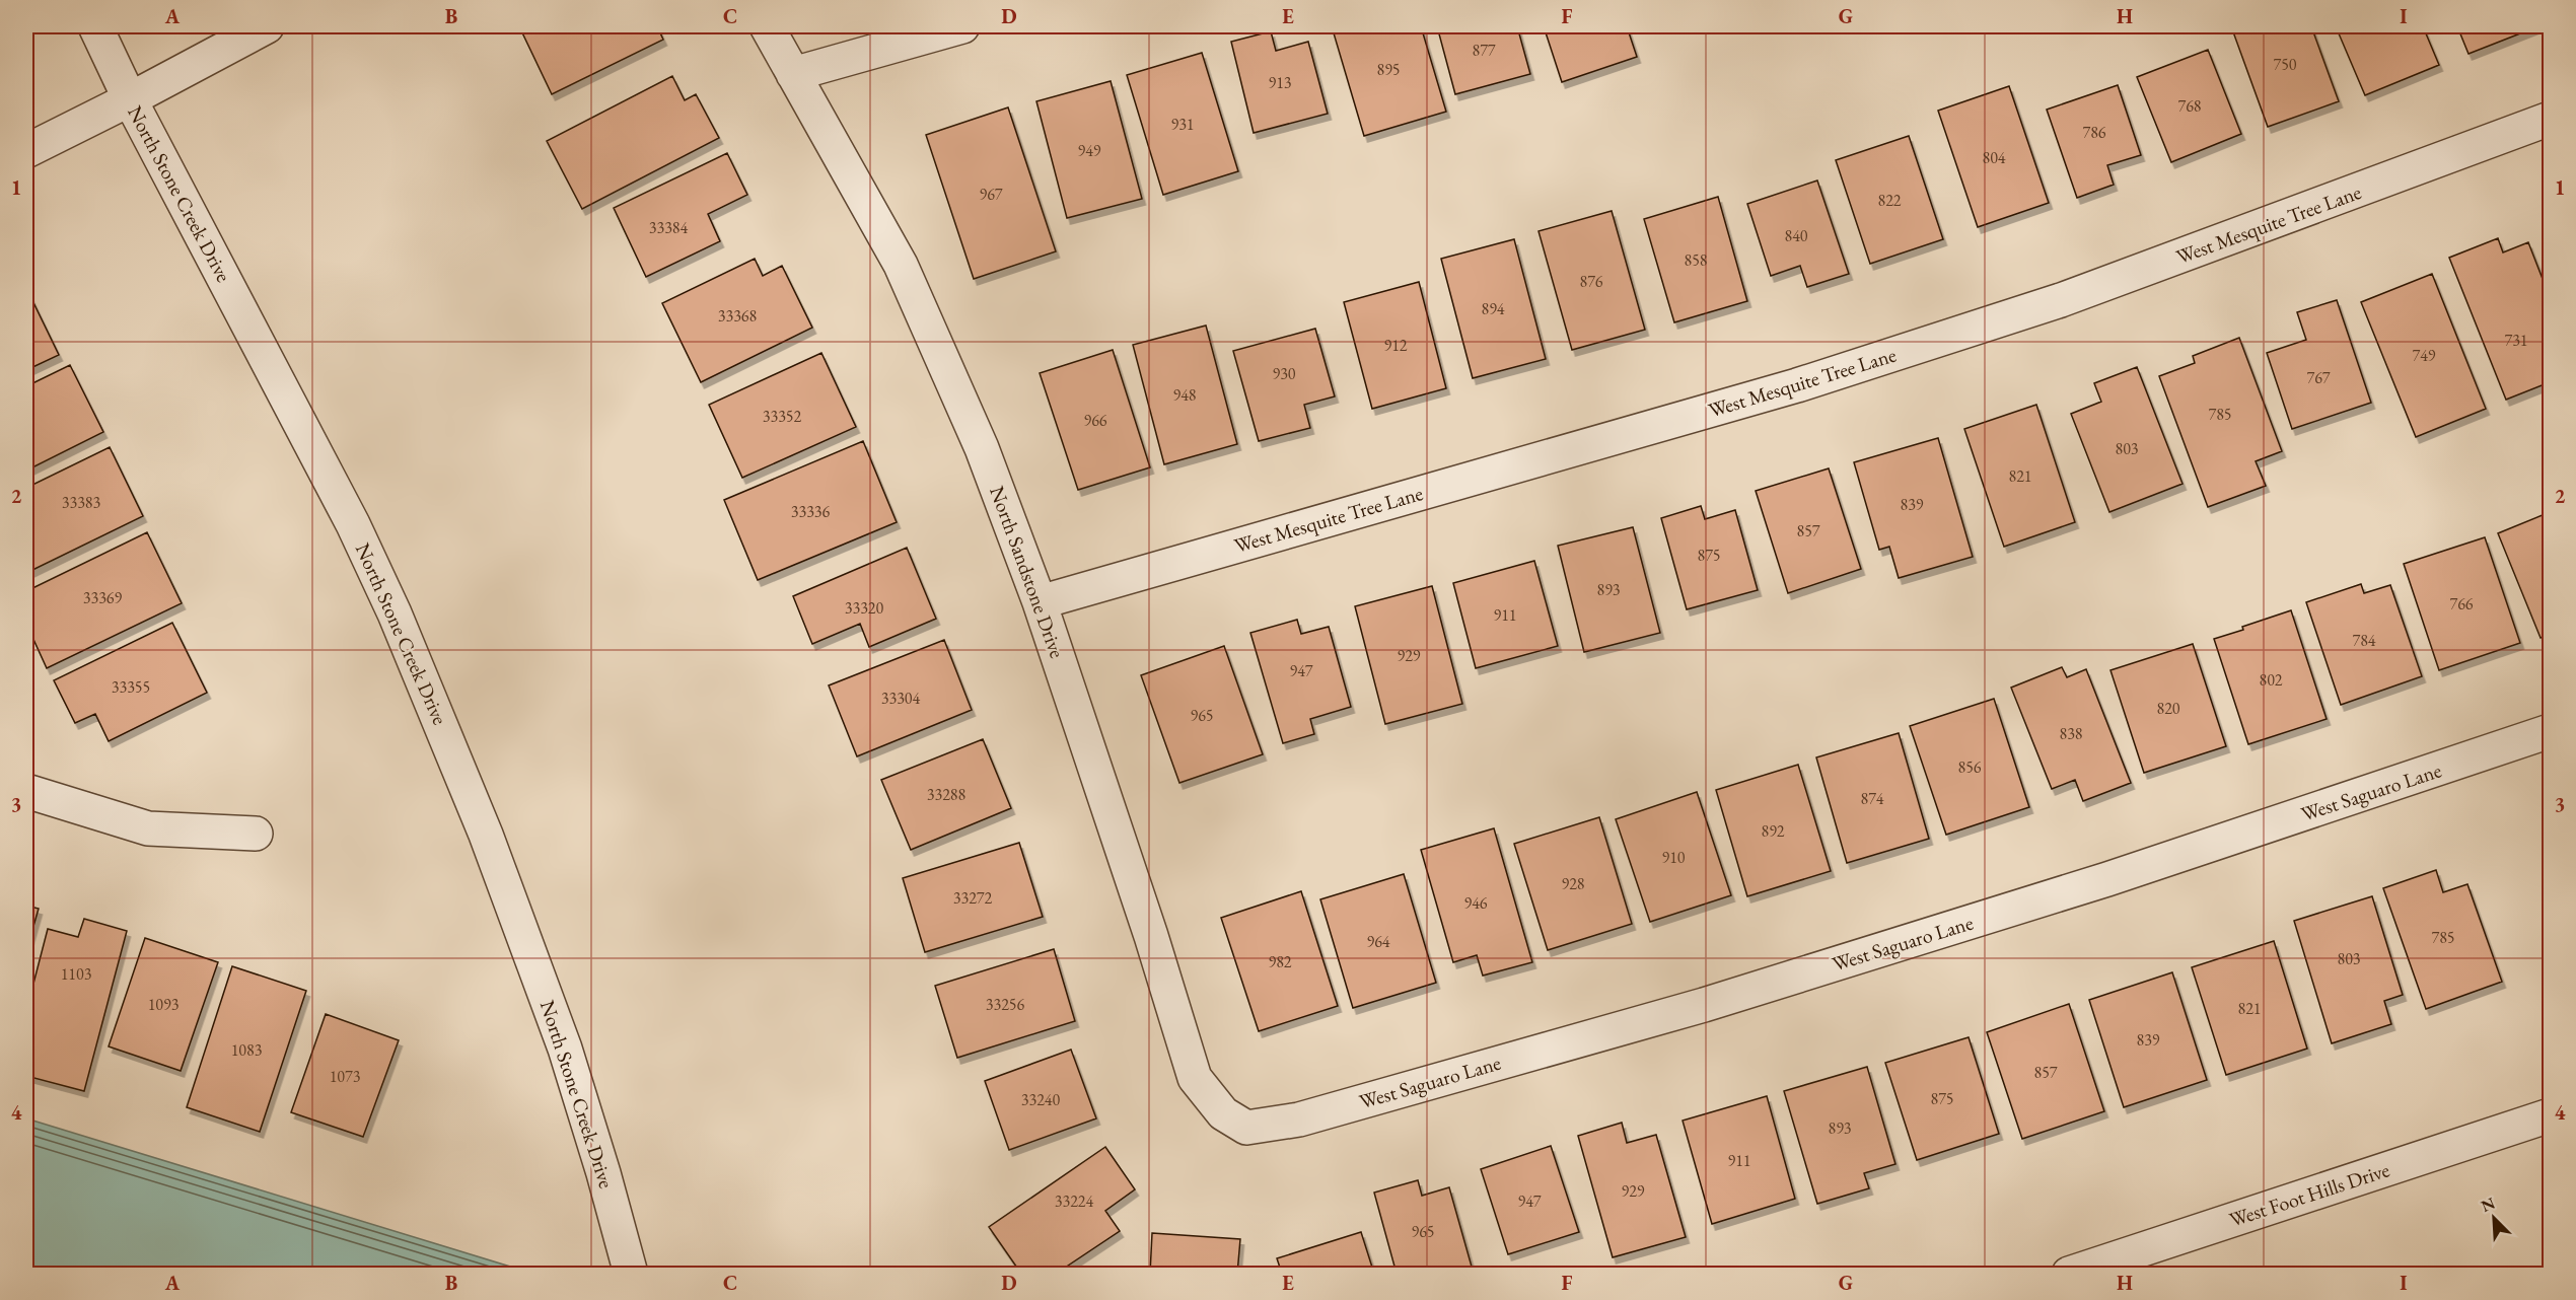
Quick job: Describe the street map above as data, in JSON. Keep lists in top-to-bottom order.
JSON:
{
  "streets": {
    "street": [
      "North Stone Creek Drive",
      "West Mesquite Tree Lane",
      "North Sandstone Drive",
      "West Saguaro Lane",
      "West Foot Hills Drive"
    ]
  },
  "crossings": [
    ["West Mesquite Tree Lane", "North Sandstone Drive"],
    ["North Sandstone Drive", "West Saguaro Lane"]
  ],
  "house_numbers": [
    "877",
    "750",
    "895",
    "913",
    "768",
    "931",
    "786",
    "949",
    "804",
    "967",
    "822",
    "33384",
    "840",
    "858",
    "876",
    "894",
    "33368",
    "731",
    "912",
    "749",
    "930",
    "767",
    "948",
    "785",
    "33352",
    "966",
    "803",
    "821",
    "33383",
    "839",
    "33336",
    "857",
    "875",
    "893",
    "33369",
    "766",
    "33320",
    "911",
    "784",
    "929",
    "947",
    "802",
    "33355",
    "33304",
    "820",
    "965",
    "838",
    "856",
    "33288",
    "874",
    "892",
    "910",
    "928",
    "33272",
    "946",
    "785",
    "964",
    "803",
    "982",
    "1103",
    "1093",
    "33256",
    "821",
    "839",
    "1083",
    "857",
    "1073",
    "875",
    "33240",
    "893",
    "911",
    "929",
    "33224",
    "947",
    "965"
  ],
  "north": "top left",
  "grid": {
    "columns": [
      "A",
      "B",
      "C",
      "D",
      "E",
      "F",
      "G",
      "H",
      "I"
    ],
    "rows": [
      "1",
      "2",
      "3",
      "4"
    ]
  }
}
